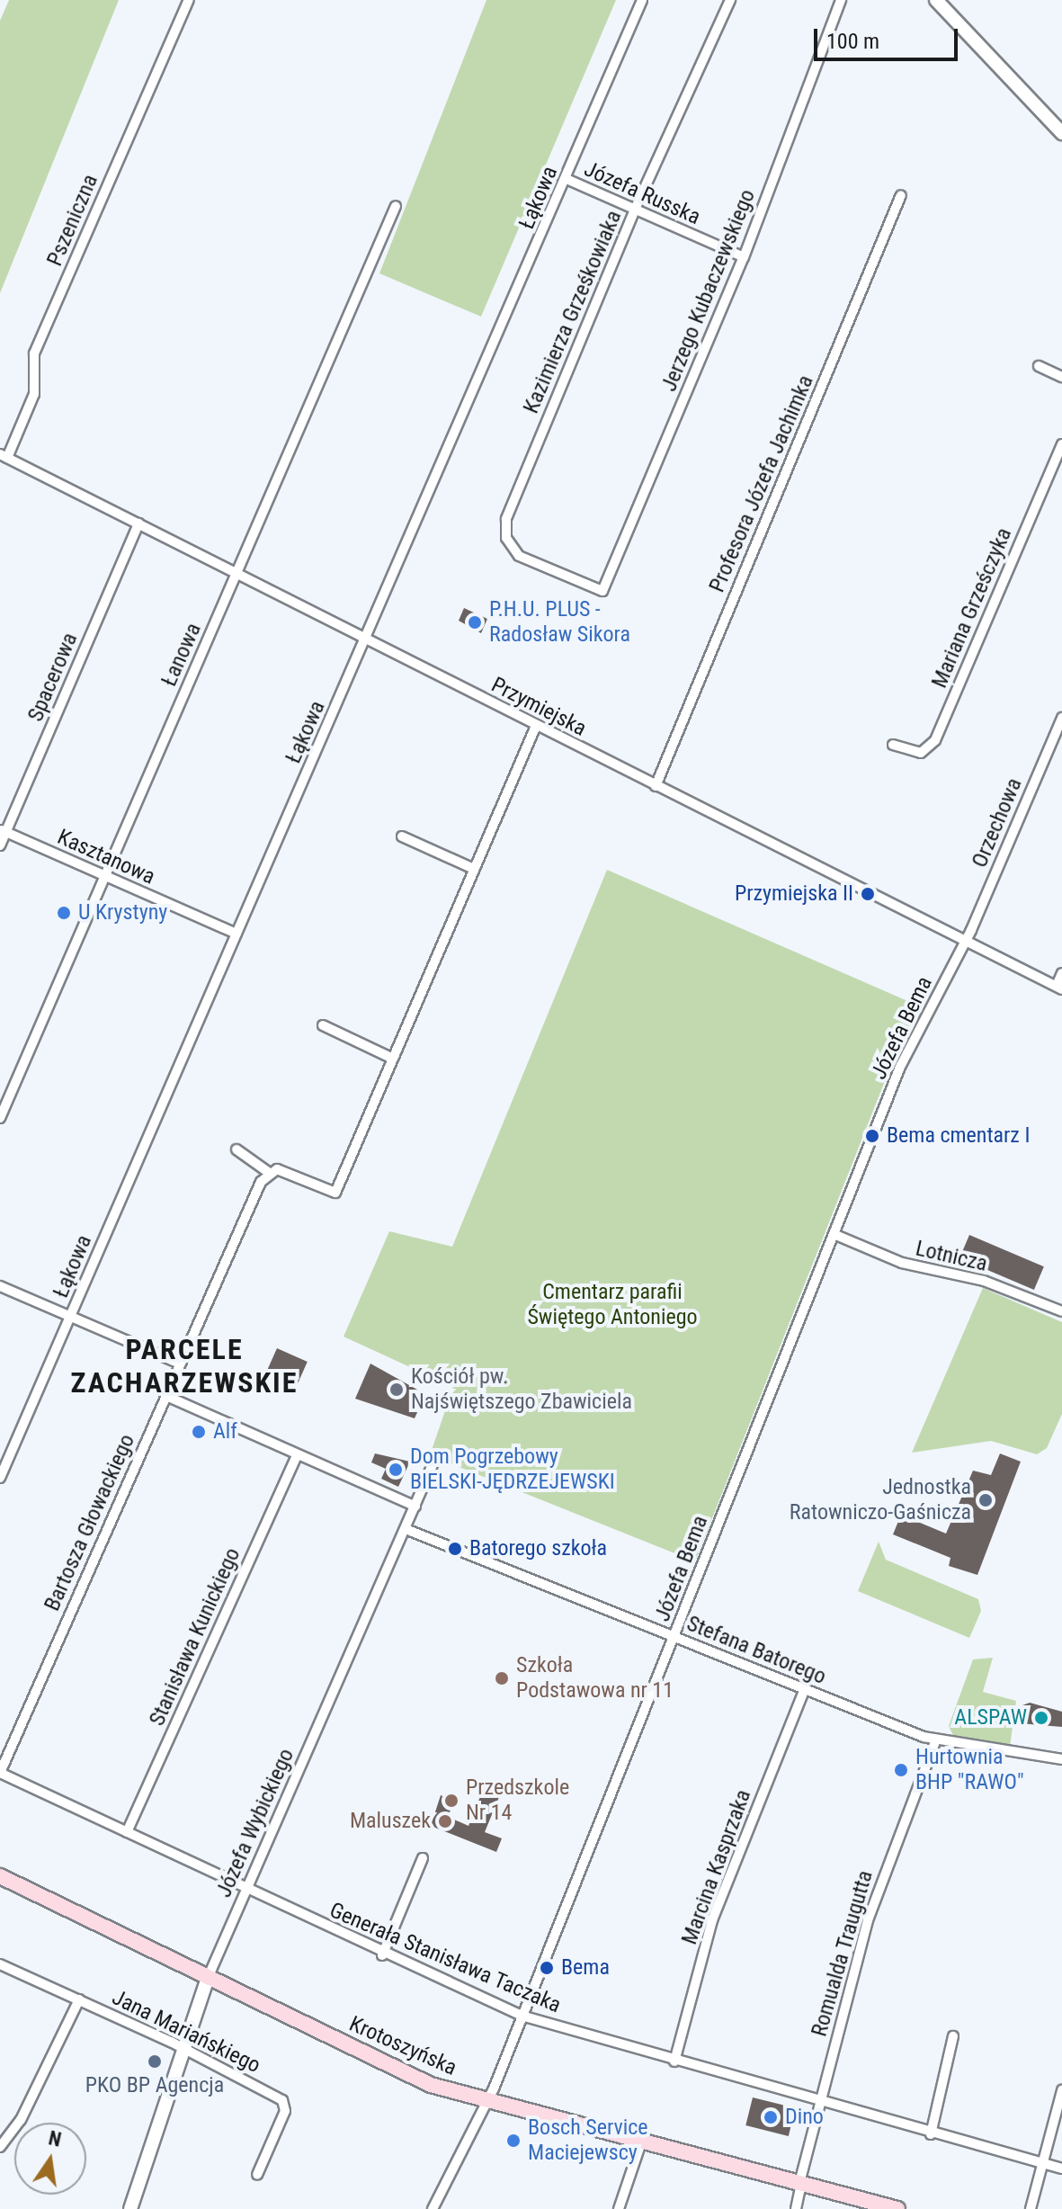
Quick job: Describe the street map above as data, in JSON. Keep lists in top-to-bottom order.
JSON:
{
  "streets": {
    "main road": ["Krotoszyńska"],
    "street": [
      "Józefa Russka",
      "Łąkowa",
      "Pszeniczna",
      "Jerzego Kubaczewskiego",
      "Kazimierza Grześkowiaka",
      "Profesora Józefa Jachimka",
      "Mariana Grześczyka",
      "Łanowa",
      "Spacerowa",
      "Przymiejska",
      "Orzechowa",
      "Kasztanowa",
      "Józefa Bema",
      "Lotnicza",
      "Bartosza Głowackiego",
      "Stanisława Kunickiego",
      "Stefana Batorego",
      "Józefa Wybickiego",
      "Marcina Kasprzaka",
      "Romualda Traugutta",
      "Generała Stanisława Taczaka",
      "Jana Mariańskiego"
    ]
  },
  "crossings": [
    ["Józefa Russka", "Łąkowa"],
    ["Józefa Russka", "Jerzego Kubaczewskiego"],
    ["Józefa Russka", "Kazimierza Grześkowiaka"],
    ["Łąkowa", "Przymiejska"],
    ["Łąkowa", "Kasztanowa"],
    ["Pszeniczna", "Przymiejska"],
    ["Jerzego Kubaczewskiego", "Kazimierza Grześkowiaka"],
    ["Profesora Józefa Jachimka", "Przymiejska"],
    ["Łanowa", "Przymiejska"],
    ["Łanowa", "Kasztanowa"],
    ["Spacerowa", "Przymiejska"],
    ["Spacerowa", "Kasztanowa"],
    ["Przymiejska", "Orzechowa"],
    ["Przymiejska", "Józefa Bema"],
    ["Orzechowa", "Józefa Bema"],
    ["Józefa Bema", "Lotnicza"],
    ["Józefa Bema", "Stefana Batorego"],
    ["Józefa Bema", "Generała Stanisława Taczaka"],
    ["Józefa Bema", "Krotoszyńska"],
    ["Bartosza Głowackiego", "Generała Stanisława Taczaka"],
    ["Stanisława Kunickiego", "Generała Stanisława Taczaka"],
    ["Stefana Batorego", "Józefa Wybickiego"],
    ["Stefana Batorego", "Marcina Kasprzaka"],
    ["Stefana Batorego", "Romualda Traugutta"],
    ["Józefa Wybickiego", "Generała Stanisława Taczaka"],
    ["Józefa Wybickiego", "Jana Mariańskiego"],
    ["Józefa Wybickiego", "Krotoszyńska"],
    ["Marcina Kasprzaka", "Generała Stanisława Taczaka"],
    ["Romualda Traugutta", "Generała Stanisława Taczaka"],
    ["Romualda Traugutta", "Krotoszyńska"]
  ],
  "districts": ["PARCELE ZACHARZEWSKIE"],
  "parks": ["Cmentarz parafii Świętego Antoniego"],
  "places": [
    "P.H.U. PLUS - Radosław Sikora",
    "Przymiejska II",
    "U Krystyny",
    "Bema cmentarz I",
    "Kościół pw. Najświętszego Zbawiciela",
    "Alf",
    "Dom Pogrzebowy BIELSKI-JĘDRZEJEWSKI",
    "Jednostka Ratowniczo-Gaśnicza",
    "Batorego szkoła",
    "Szkoła Podstawowa nr 11",
    "ALSPAW",
    "Hurtownia BHP \"RAWO\"",
    "Przedszkole Nr 14",
    "Maluszek",
    "Bema",
    "PKO BP Agencja",
    "Dino",
    "Bosch Service Maciejewscy"
  ],
  "scale_bar": "100 m",
  "north": "top"
}
